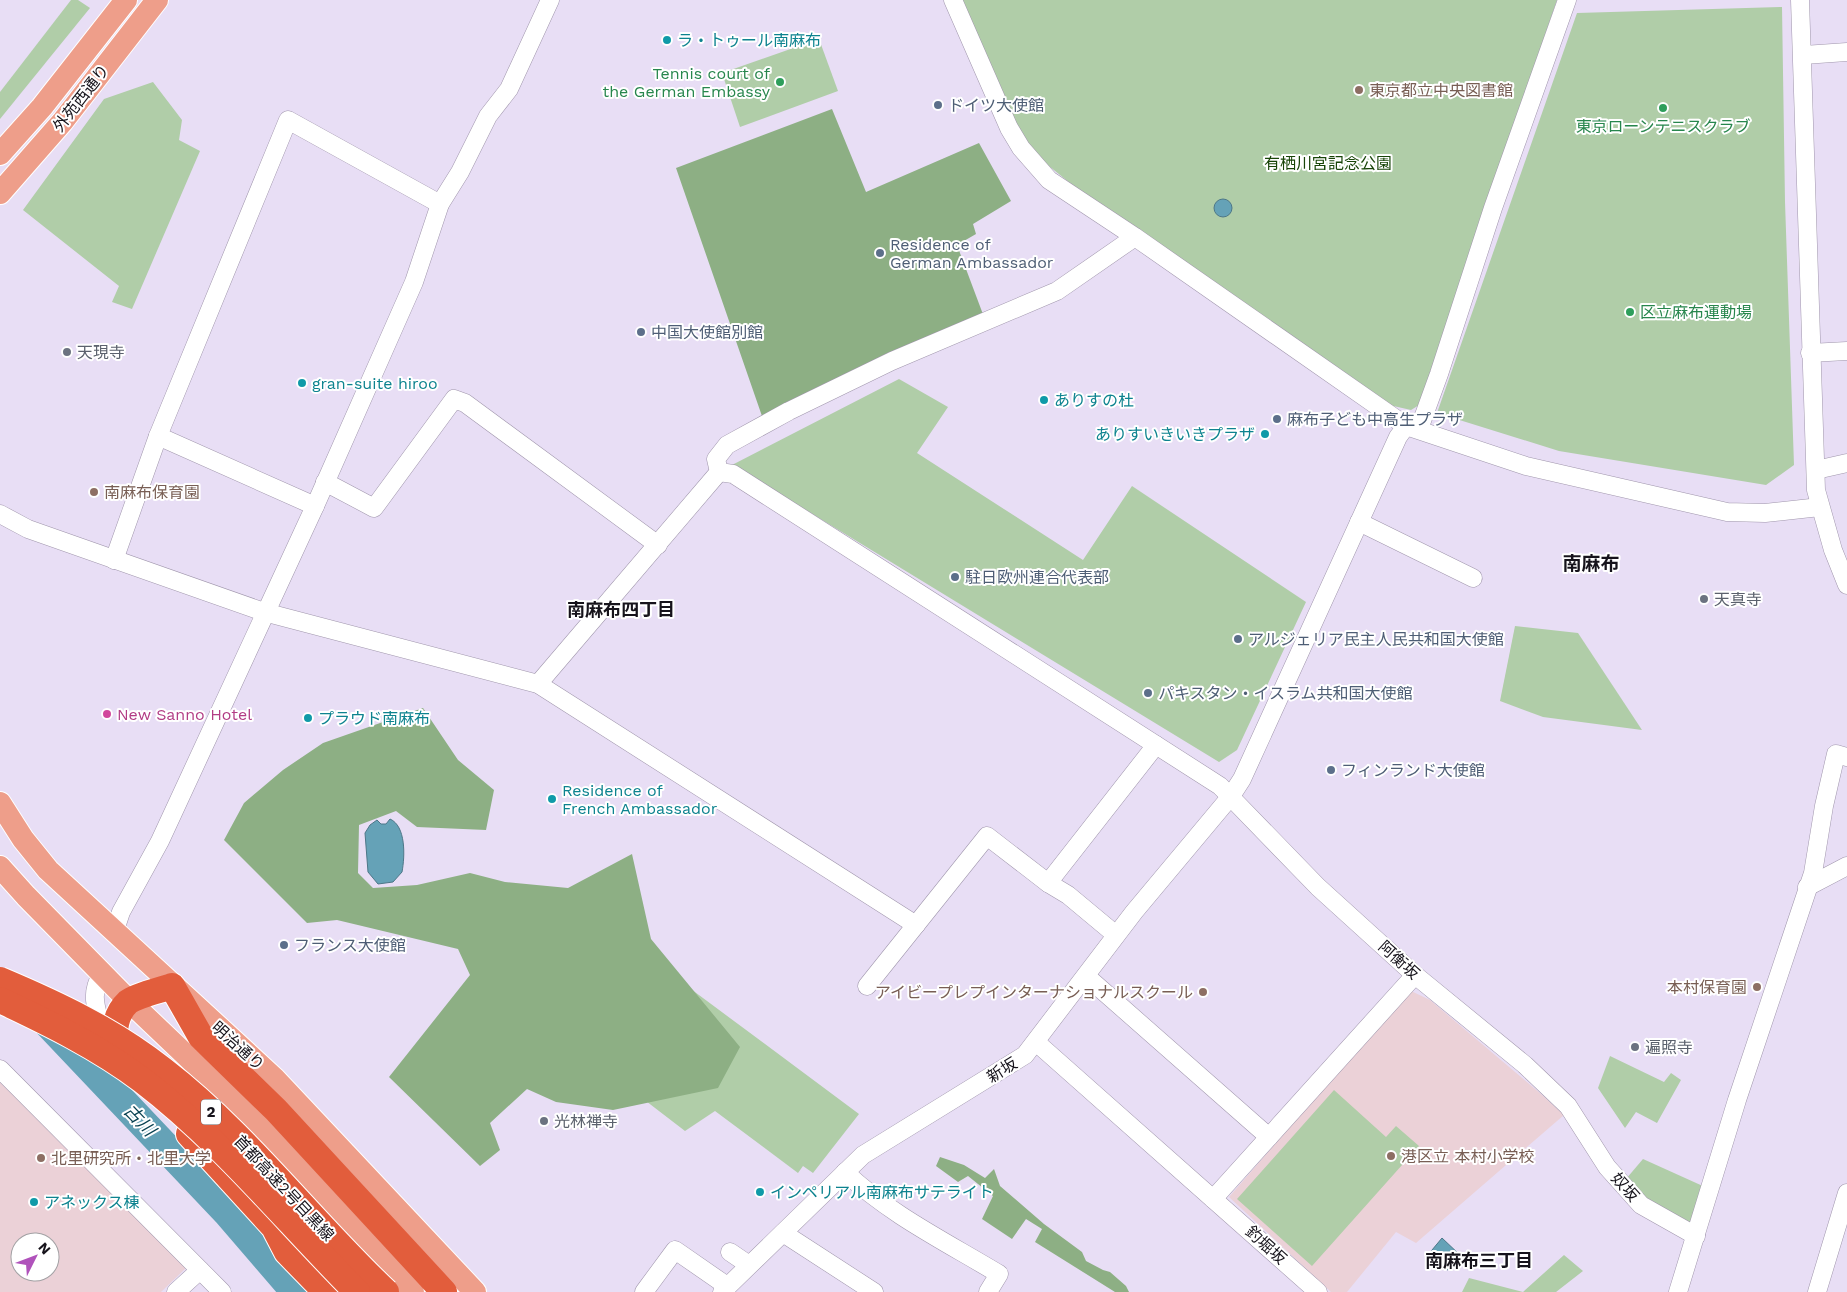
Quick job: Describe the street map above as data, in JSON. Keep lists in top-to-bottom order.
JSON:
{
  "streets": {
    "highway": ["2", "首都高速2号目黒線"],
    "main road": ["外苑西通り", "明治通り"],
    "street": [
      "阿衡坂",
      "新坂",
      "奴坂",
      "釣堀坂"
    ]
  },
  "crossings": [
    ["阿衡坂", "新坂"],
    ["阿衡坂", "奴坂"],
    ["新坂", "釣堀坂"]
  ],
  "districts": ["南麻布", "南麻布四丁目", "南麻布三丁目"],
  "water": ["古川"],
  "parks": ["有栖川宮記念公園"],
  "places": [
    "ラ・トゥール南麻布",
    "Tennis court of the German Embassy",
    "東京都立中央図書館",
    "ドイツ大使館",
    "東京ローンテニスクラブ",
    "Residence of German Ambassador",
    "区立麻布運動場",
    "中国大使館別館",
    "天現寺",
    "gran-suite hiroo",
    "ありすの杜",
    "麻布子ども中高生プラザ",
    "ありすいきいきプラザ",
    "南麻布保育園",
    "駐日欧州連合代表部",
    "天真寺",
    "アルジェリア民主人民共和国大使館",
    "パキスタン・イスラム共和国大使館",
    "New Sanno Hotel",
    "プラウド南麻布",
    "フィンランド大使館",
    "Residence of French Ambassador",
    "フランス大使館",
    "本村保育園",
    "アイビープレプインターナショナルスクール",
    "遍照寺",
    "光林禅寺",
    "港区立 本村小学校",
    "北里研究所・北里大学",
    "インペリアル南麻布サテライト",
    "アネックス棟"
  ],
  "north": "top right"
}
